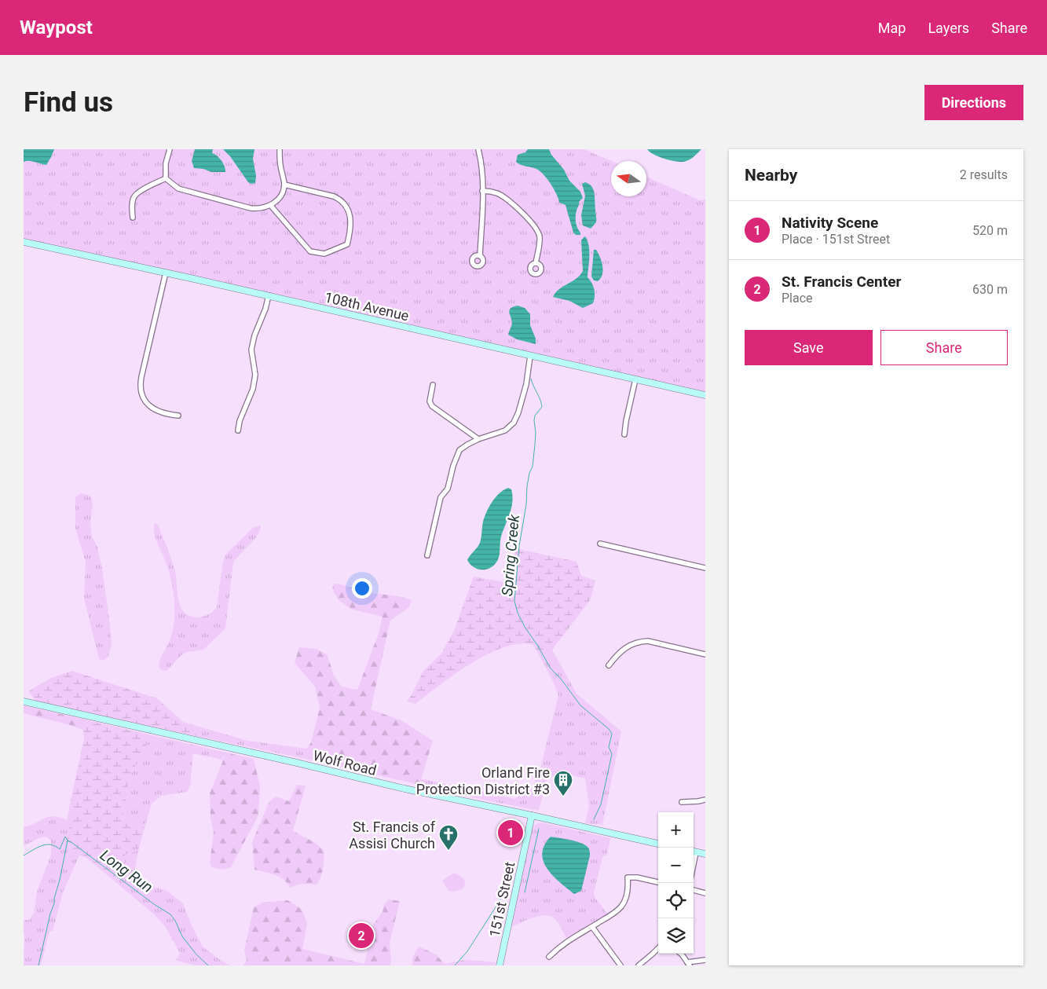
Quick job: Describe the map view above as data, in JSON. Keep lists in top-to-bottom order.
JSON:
{
  "streets": {
    "street": ["108th Avenue", "Wolf Road", "151st Street"]
  },
  "crossings": [
    ["Wolf Road", "151st Street"]
  ],
  "water": ["Spring Creek", "Long Run"],
  "places": {
    "building": ["Orland Fire Protection District #3"],
    "church": ["St. Francis of Assisi Church"]
  },
  "north": "left",
  "page": {
    "header": "Waypost",
    "nav": ["Map", "Layers", "Share"],
    "buttons": [
      "Directions",
      ["Save", "Share"]
    ],
    "title": "Find us",
    "heading": ["Nearby", "2 results"],
    "list": [
      {
        "mark": "1",
        "name": "Nativity Scene",
        "note": "Place · 151st Street",
        "value": "520 m"
      },
      {
        "mark": "2",
        "name": "St. Francis Center",
        "note": "Place",
        "value": "630 m"
      }
    ],
    "map_buttons": ["+", "−"],
    "pins": ["1", "2"]
  }
}
